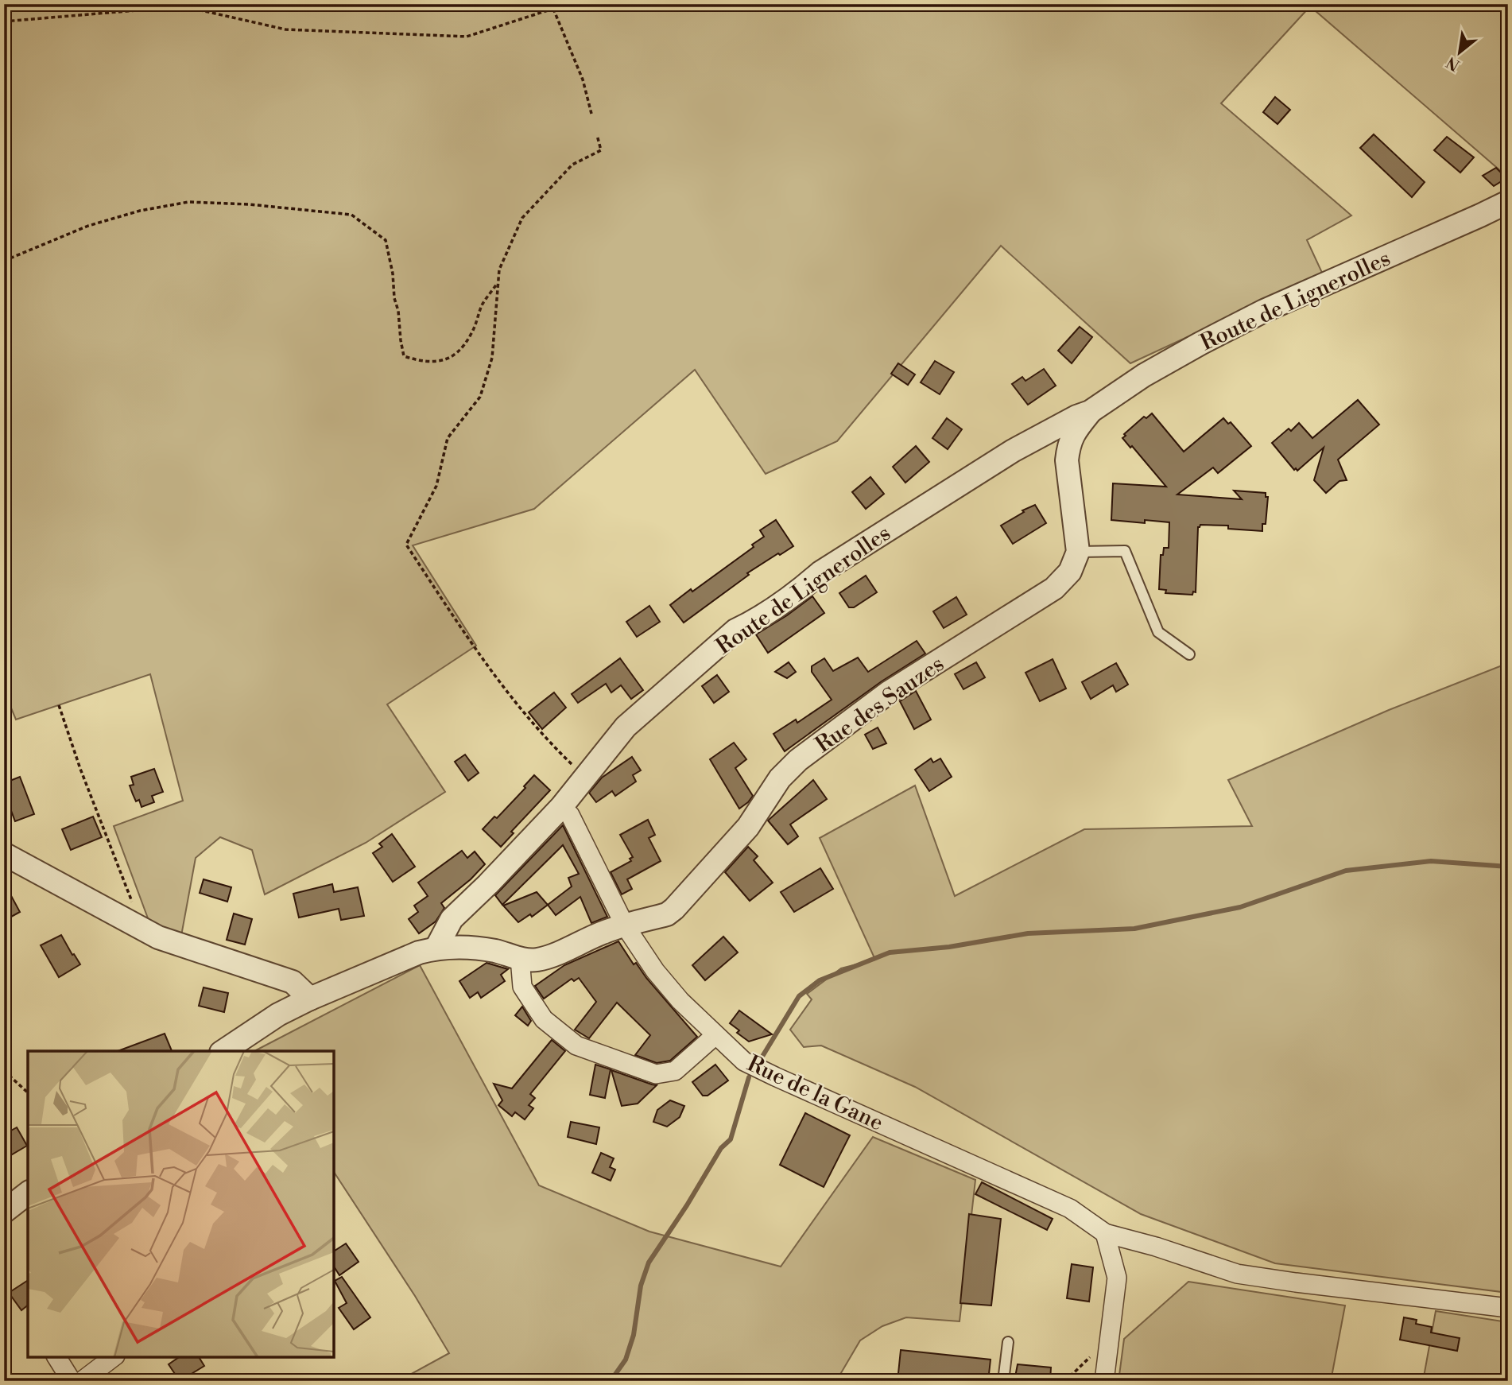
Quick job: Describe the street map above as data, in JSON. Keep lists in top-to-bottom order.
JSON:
{
  "streets": {
    "street": ["Route de Lignerolles", "Rue des Sauzes", "Rue de la Gane"]
  },
  "crossings": [
    ["Route de Lignerolles", "Rue de la Gane"],
    ["Rue des Sauzes", "Rue de la Gane"]
  ],
  "north": "bottom left"
}
